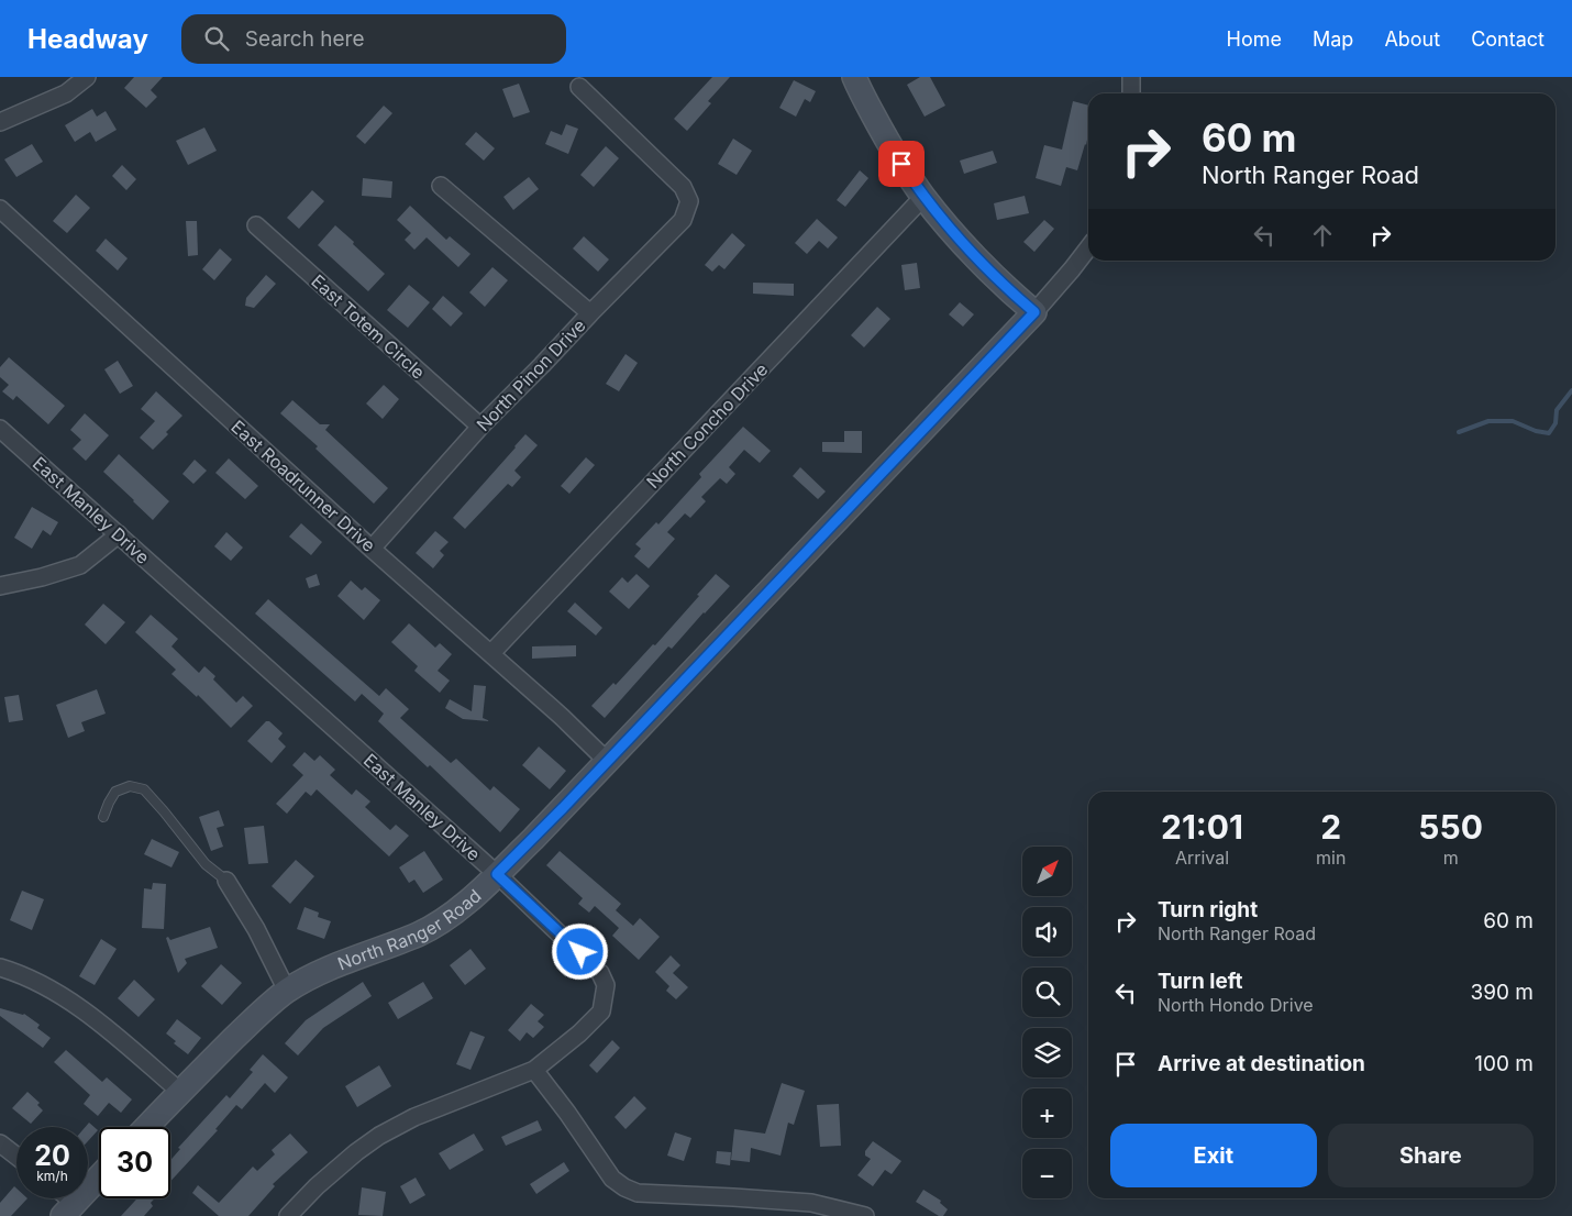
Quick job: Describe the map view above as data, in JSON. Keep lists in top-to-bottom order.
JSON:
{
  "streets": {
    "street": [
      "East Totem Circle",
      "North Pinon Drive",
      "North Concho Drive",
      "East Roadrunner Drive",
      "East Manley Drive",
      "North Ranger Road"
    ]
  },
  "crossings": [
    ["East Totem Circle", "North Pinon Drive"],
    ["North Pinon Drive", "East Roadrunner Drive"],
    ["North Concho Drive", "East Roadrunner Drive"],
    ["East Roadrunner Drive", "North Ranger Road"],
    ["East Manley Drive", "North Ranger Road"]
  ],
  "north": "top right",
  "page": {
    "header": "Headway",
    "search": "Search here",
    "nav": [
      "Home",
      "Map",
      "About",
      "Contact"
    ],
    "turn": ["60 m", "North Ranger Road"],
    "eta": [
      "21:01",
      "Arrival",
      "2",
      "min",
      "550",
      "m"
    ],
    "map_buttons": ["+", "−"],
    "list": [
      {
        "name": "Turn right",
        "note": "North Ranger Road",
        "value": "60 m"
      },
      {
        "name": "Turn left",
        "note": "North Hondo Drive",
        "value": "390 m"
      },
      {
        "name": "Arrive at destination",
        "value": "100 m"
      }
    ],
    "buttons": ["Exit", "Share"],
    "speed": "20 km/h",
    "limit": "30"
  }
}
